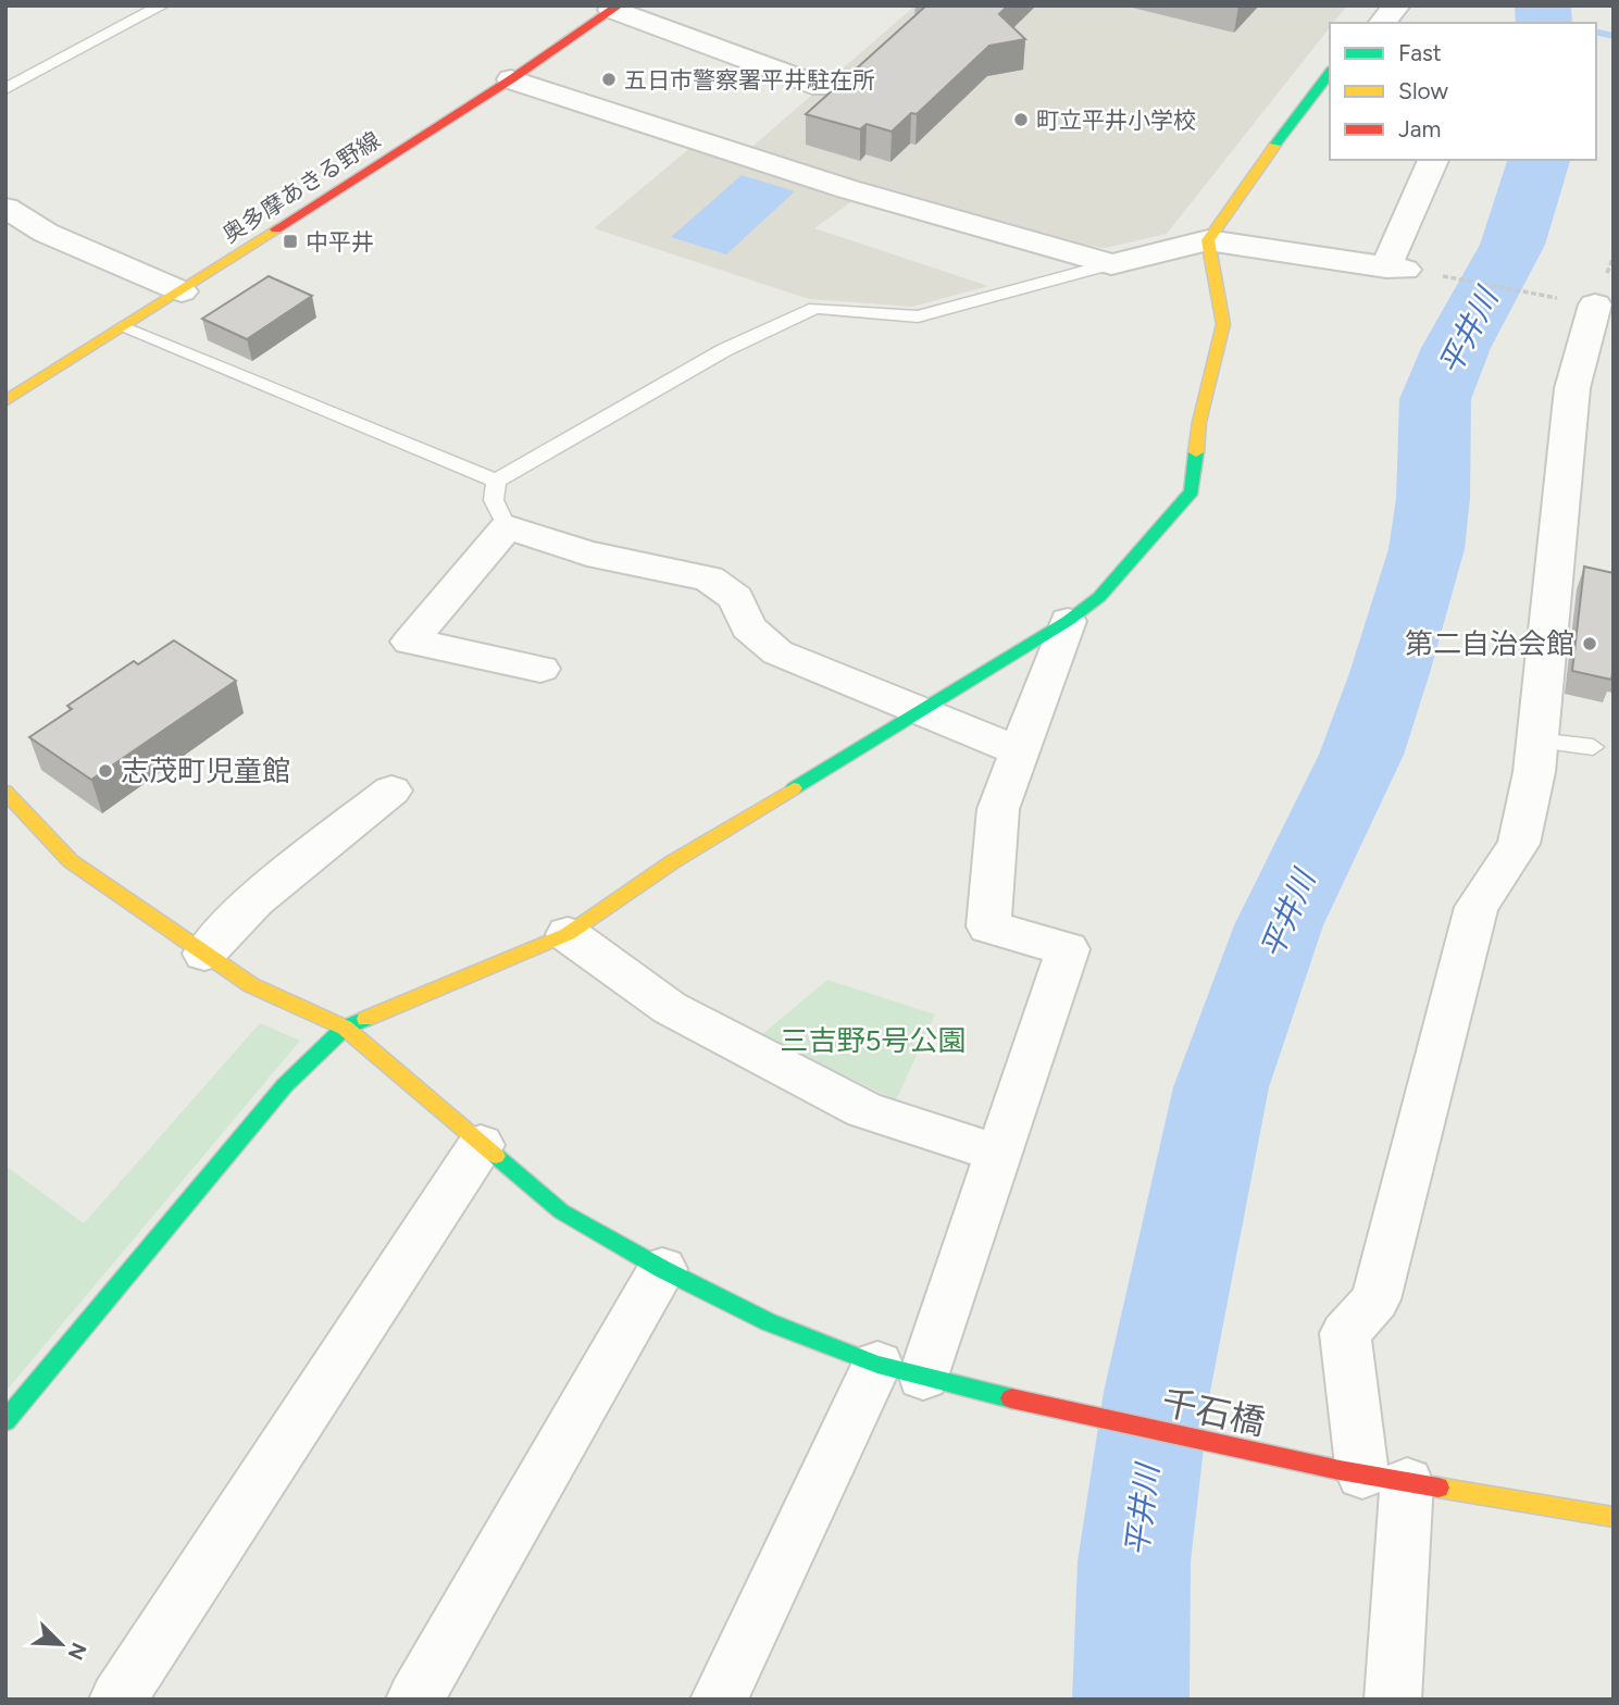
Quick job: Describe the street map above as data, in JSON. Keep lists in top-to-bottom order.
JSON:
{
  "streets": {
    "street": ["奥多摩あきる野線", "千石橋"]
  },
  "water": ["平井川"],
  "parks": ["三吉野5号公園"],
  "places": {
    "other": [
      "五日市警察署平井駐在所",
      "町立平井小学校",
      "第二自治会館",
      "志茂町児童館"
    ],
    "transit": ["中平井"]
  },
  "legend": ["Fast", "Slow", "Jam"],
  "north": "bottom right"
}
